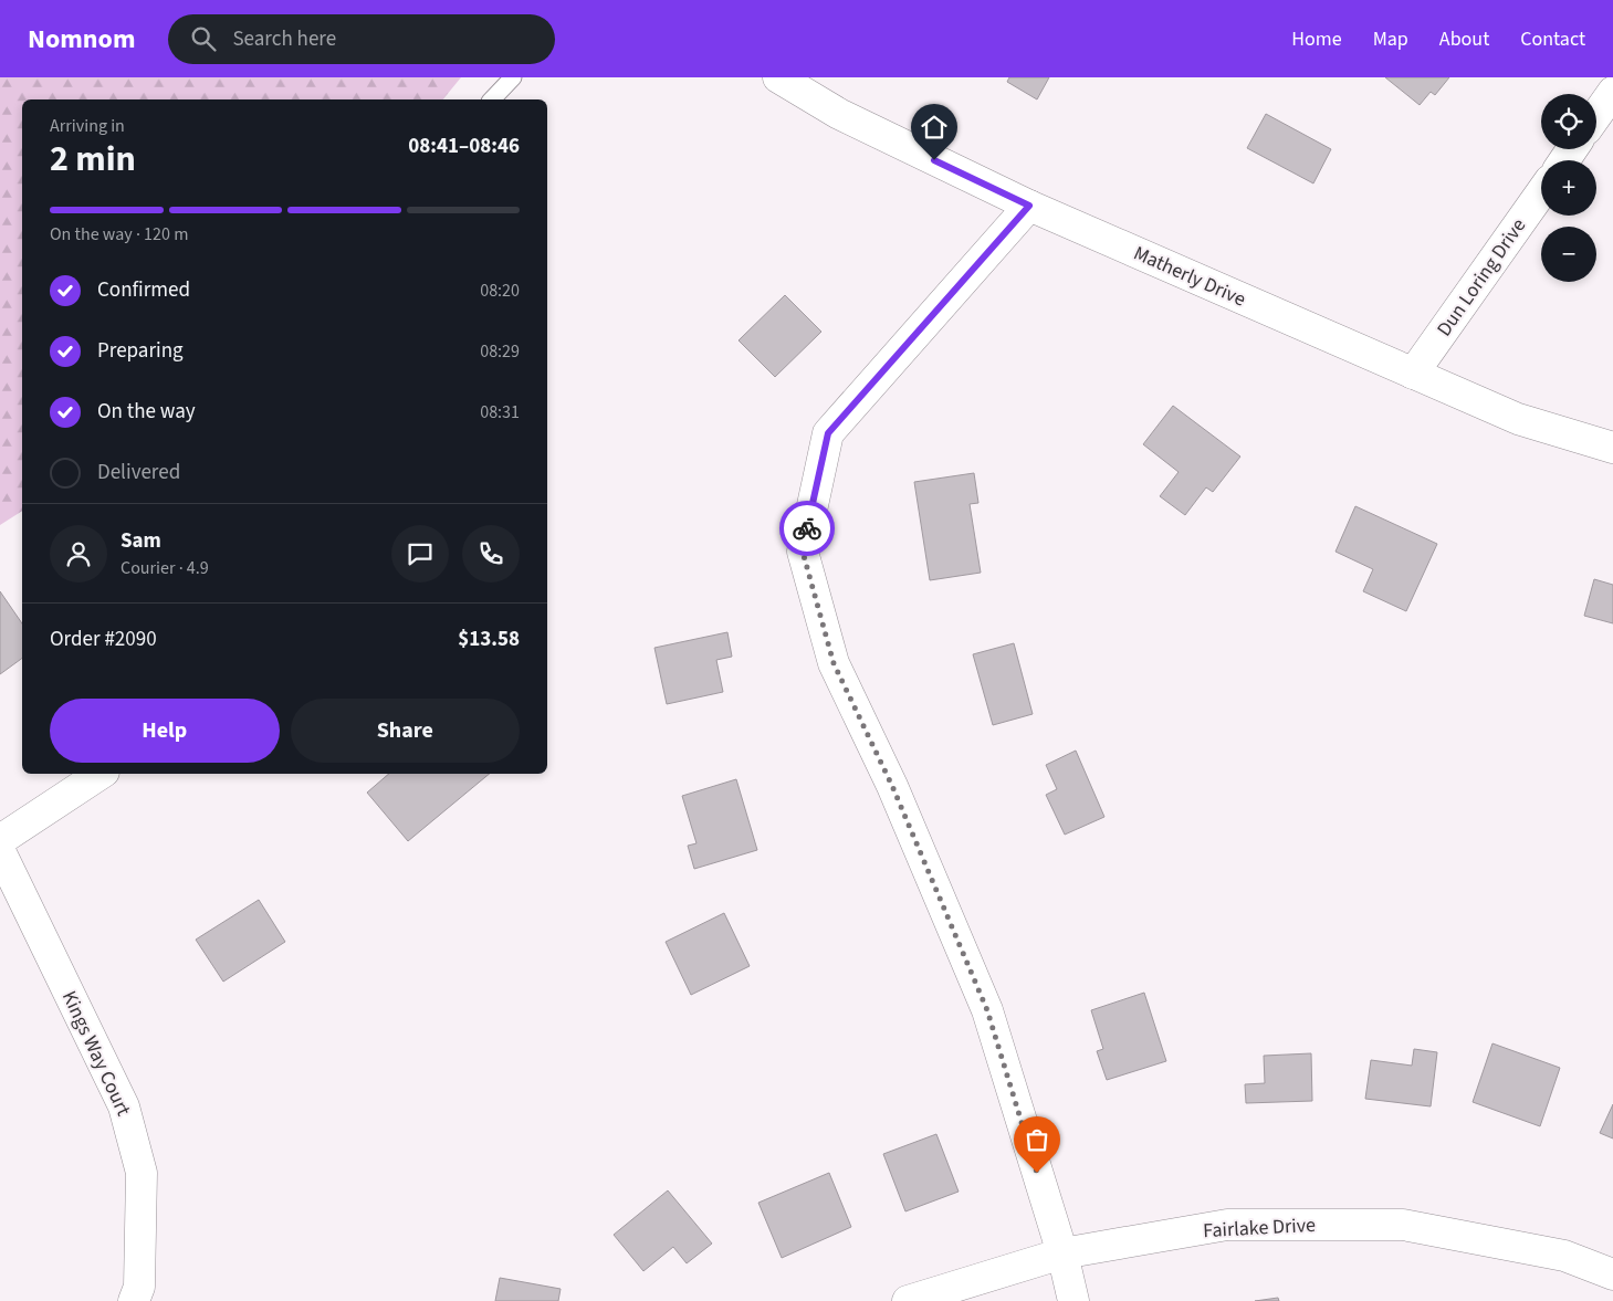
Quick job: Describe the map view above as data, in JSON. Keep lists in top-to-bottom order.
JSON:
{
  "streets": {
    "street": [
      "Matherly Drive",
      "Dun Loring Drive",
      "Kings Way Court",
      "Fairlake Drive"
    ]
  },
  "crossings": [
    ["Matherly Drive", "Dun Loring Drive"]
  ],
  "page": {
    "header": "Nomnom",
    "search": "Search here",
    "nav": [
      "Home",
      "Map",
      "About",
      "Contact"
    ],
    "map_buttons": ["+", "−"],
    "heading": ["2 min", "Arriving in", "08:41–08:46"],
    "panel": [
      "Sam",
      "Courier · 4.9",
      "Order #2090",
      "$13.58"
    ],
    "bar": "On the way · 120 m",
    "list": [
      ["Confirmed", "08:20"],
      ["Preparing", "08:29"],
      ["On the way", "08:31"],
      "Delivered"
    ],
    "buttons": ["Help", "Share"]
  }
}
